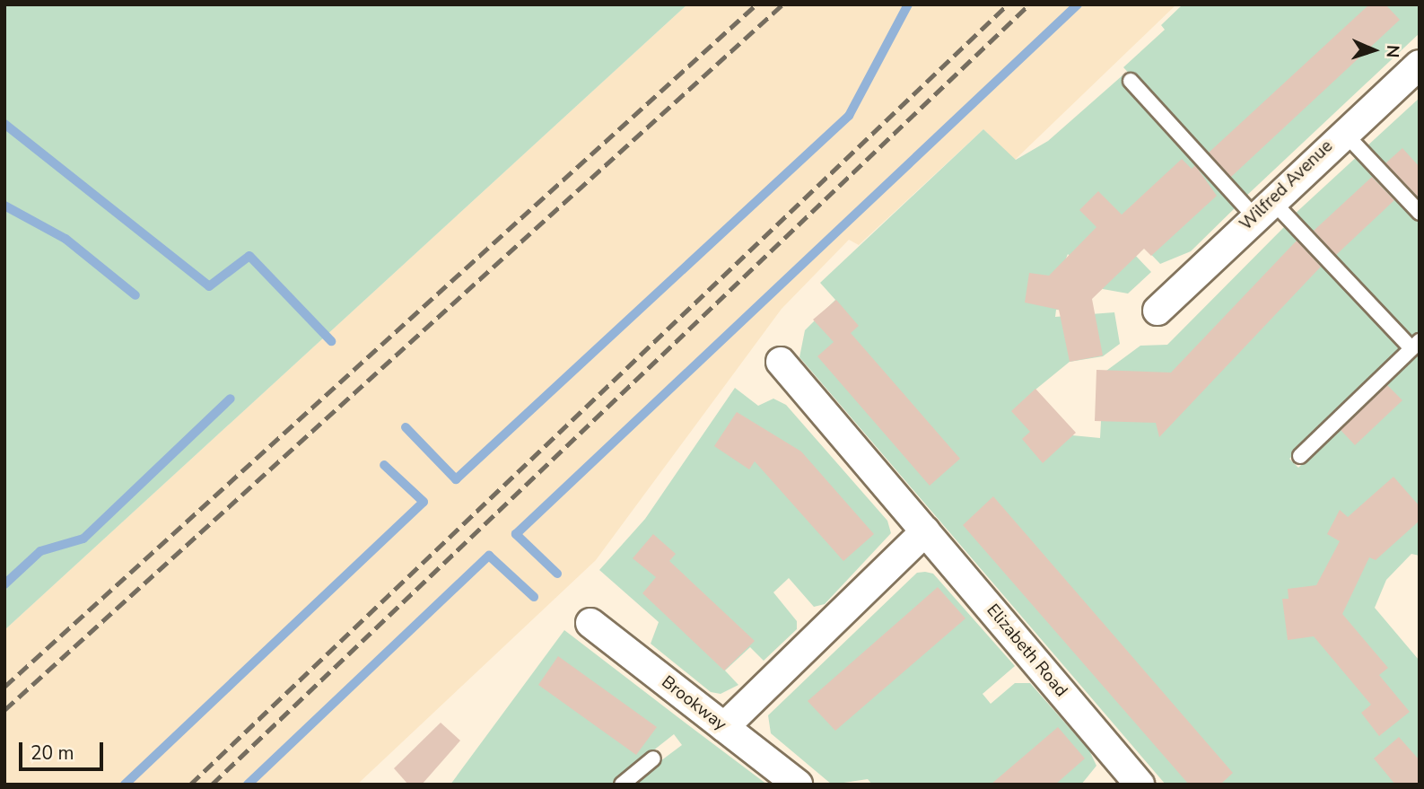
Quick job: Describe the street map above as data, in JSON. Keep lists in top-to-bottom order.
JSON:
{
  "streets": {
    "street": ["Wilfred Avenue", "Elizabeth Road", "Brookway"]
  },
  "scale_bar": "20 m",
  "north": "right"
}
